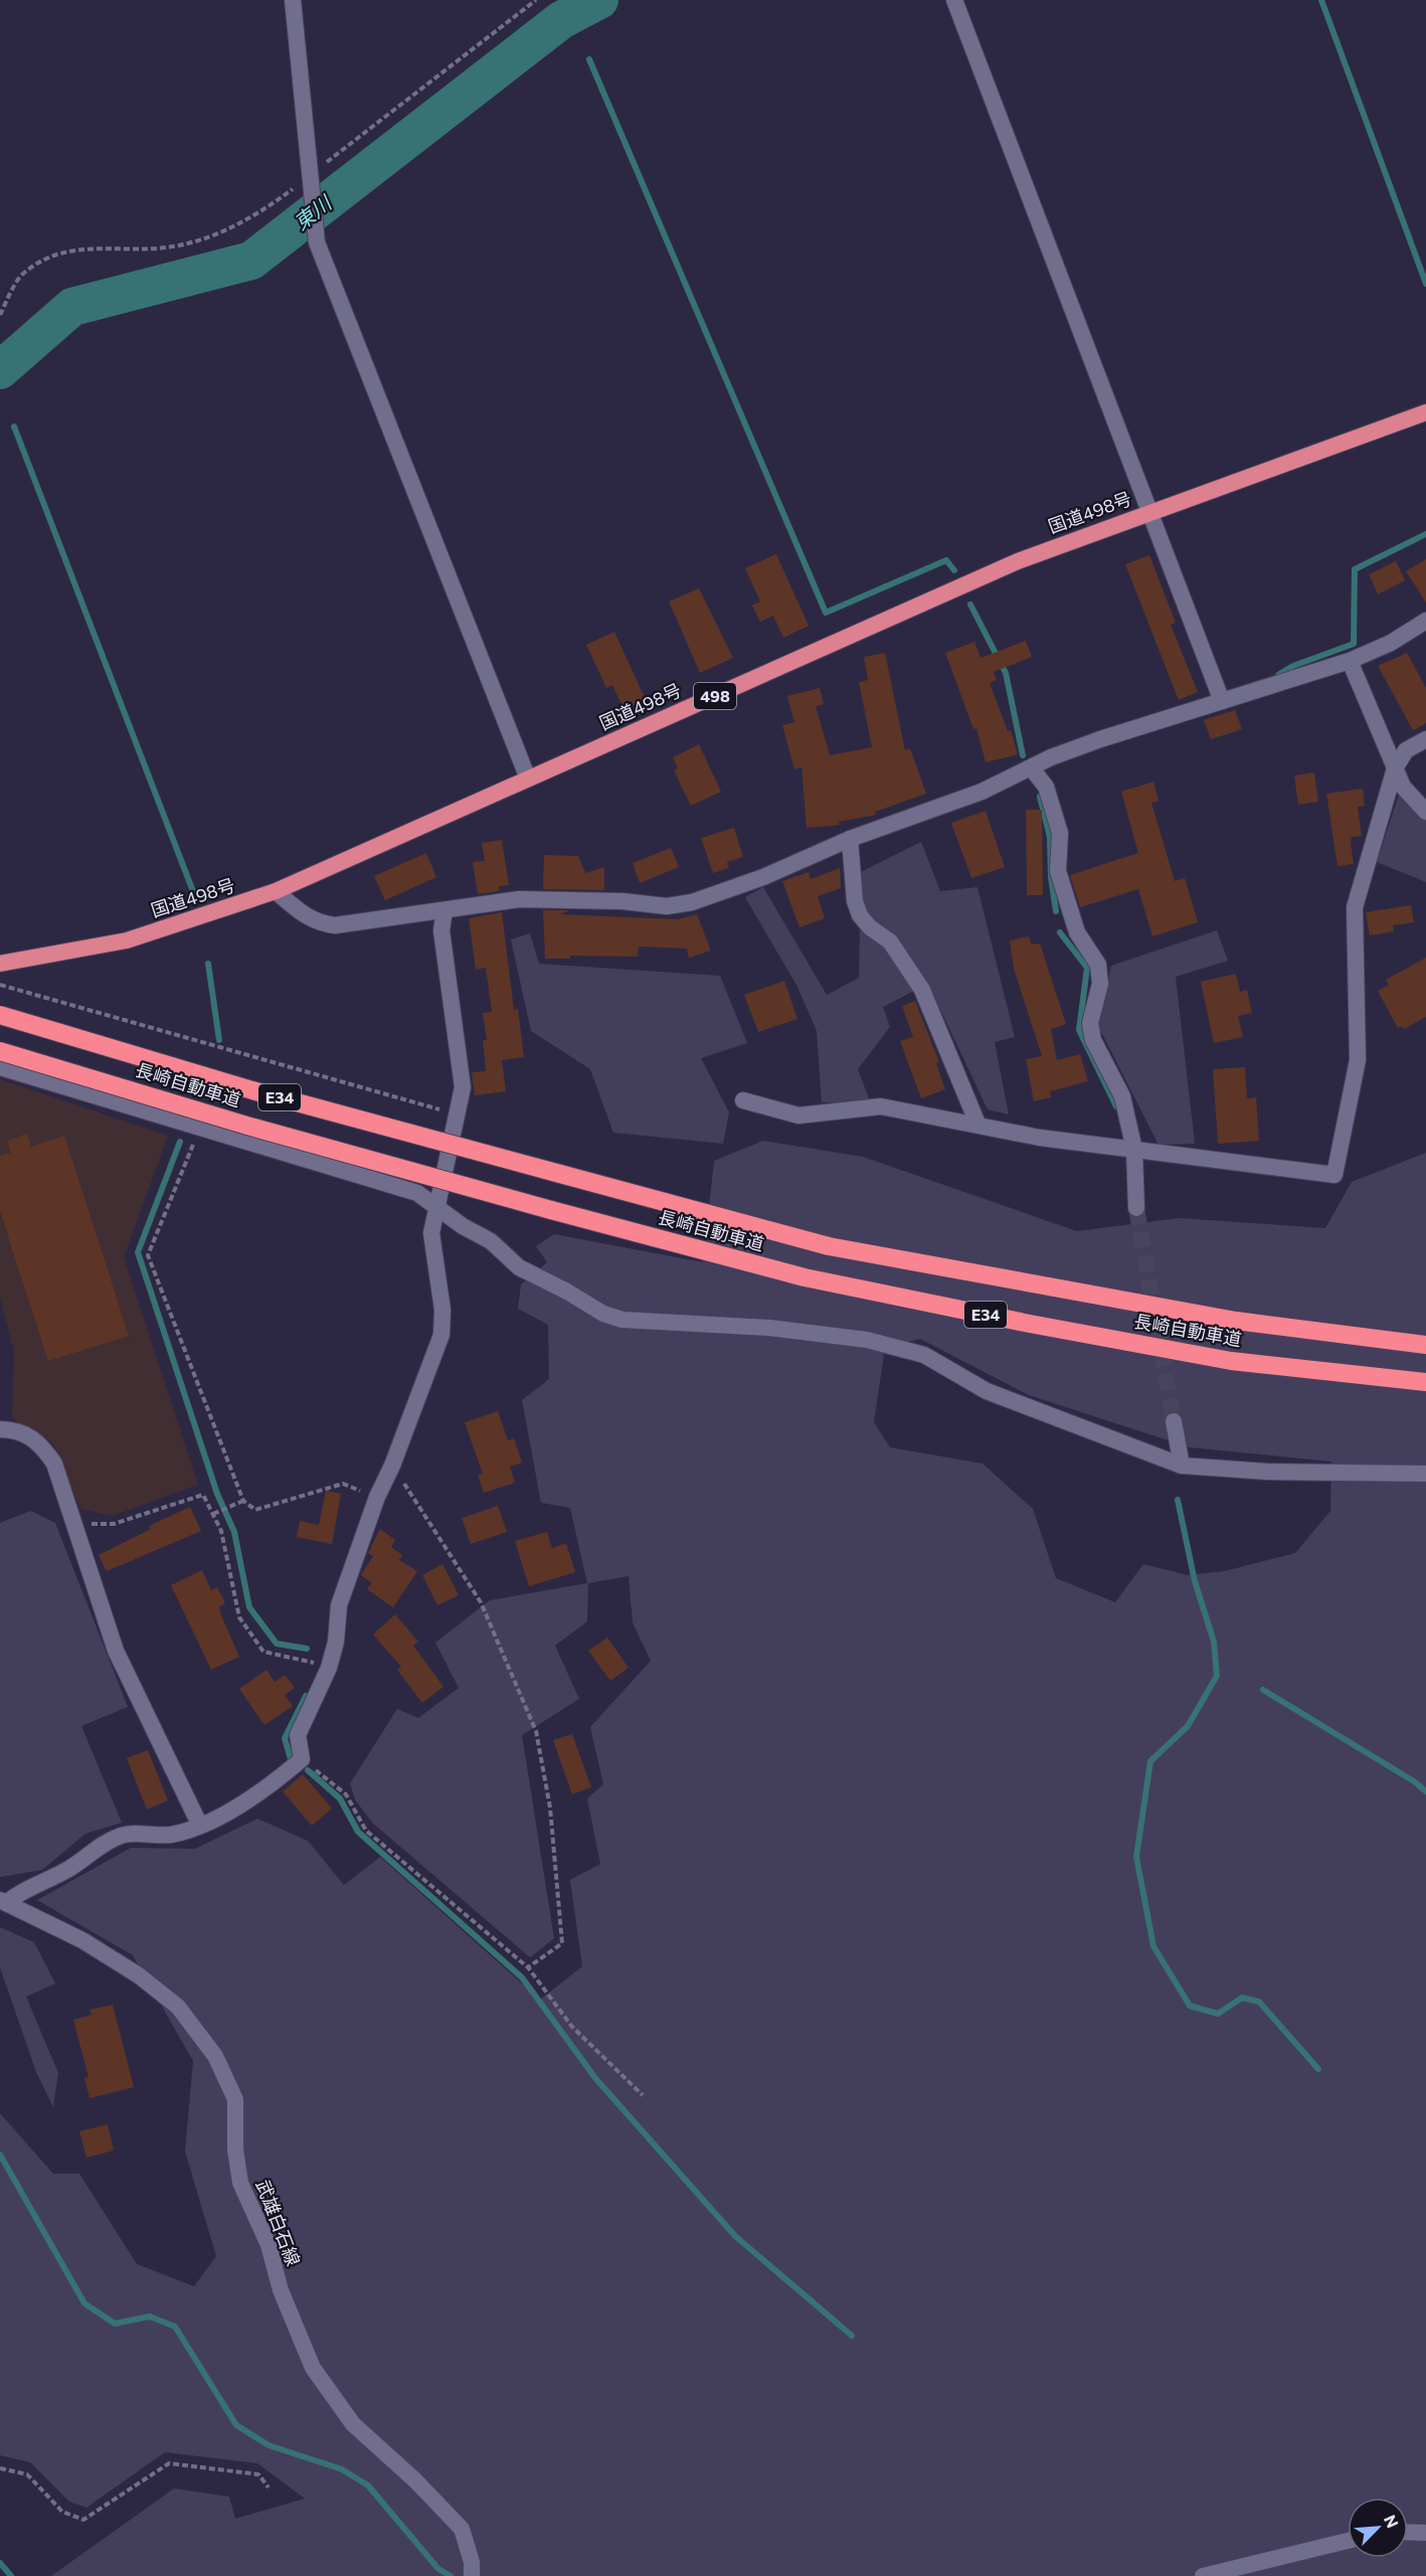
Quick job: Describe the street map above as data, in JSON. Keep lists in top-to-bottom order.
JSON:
{
  "streets": {
    "highway": [
      "国道498号",
      "498",
      "長崎自動車道",
      "E34"
    ],
    "street": ["武雄白石線"]
  },
  "water": ["東川"],
  "north": "top right"
}
